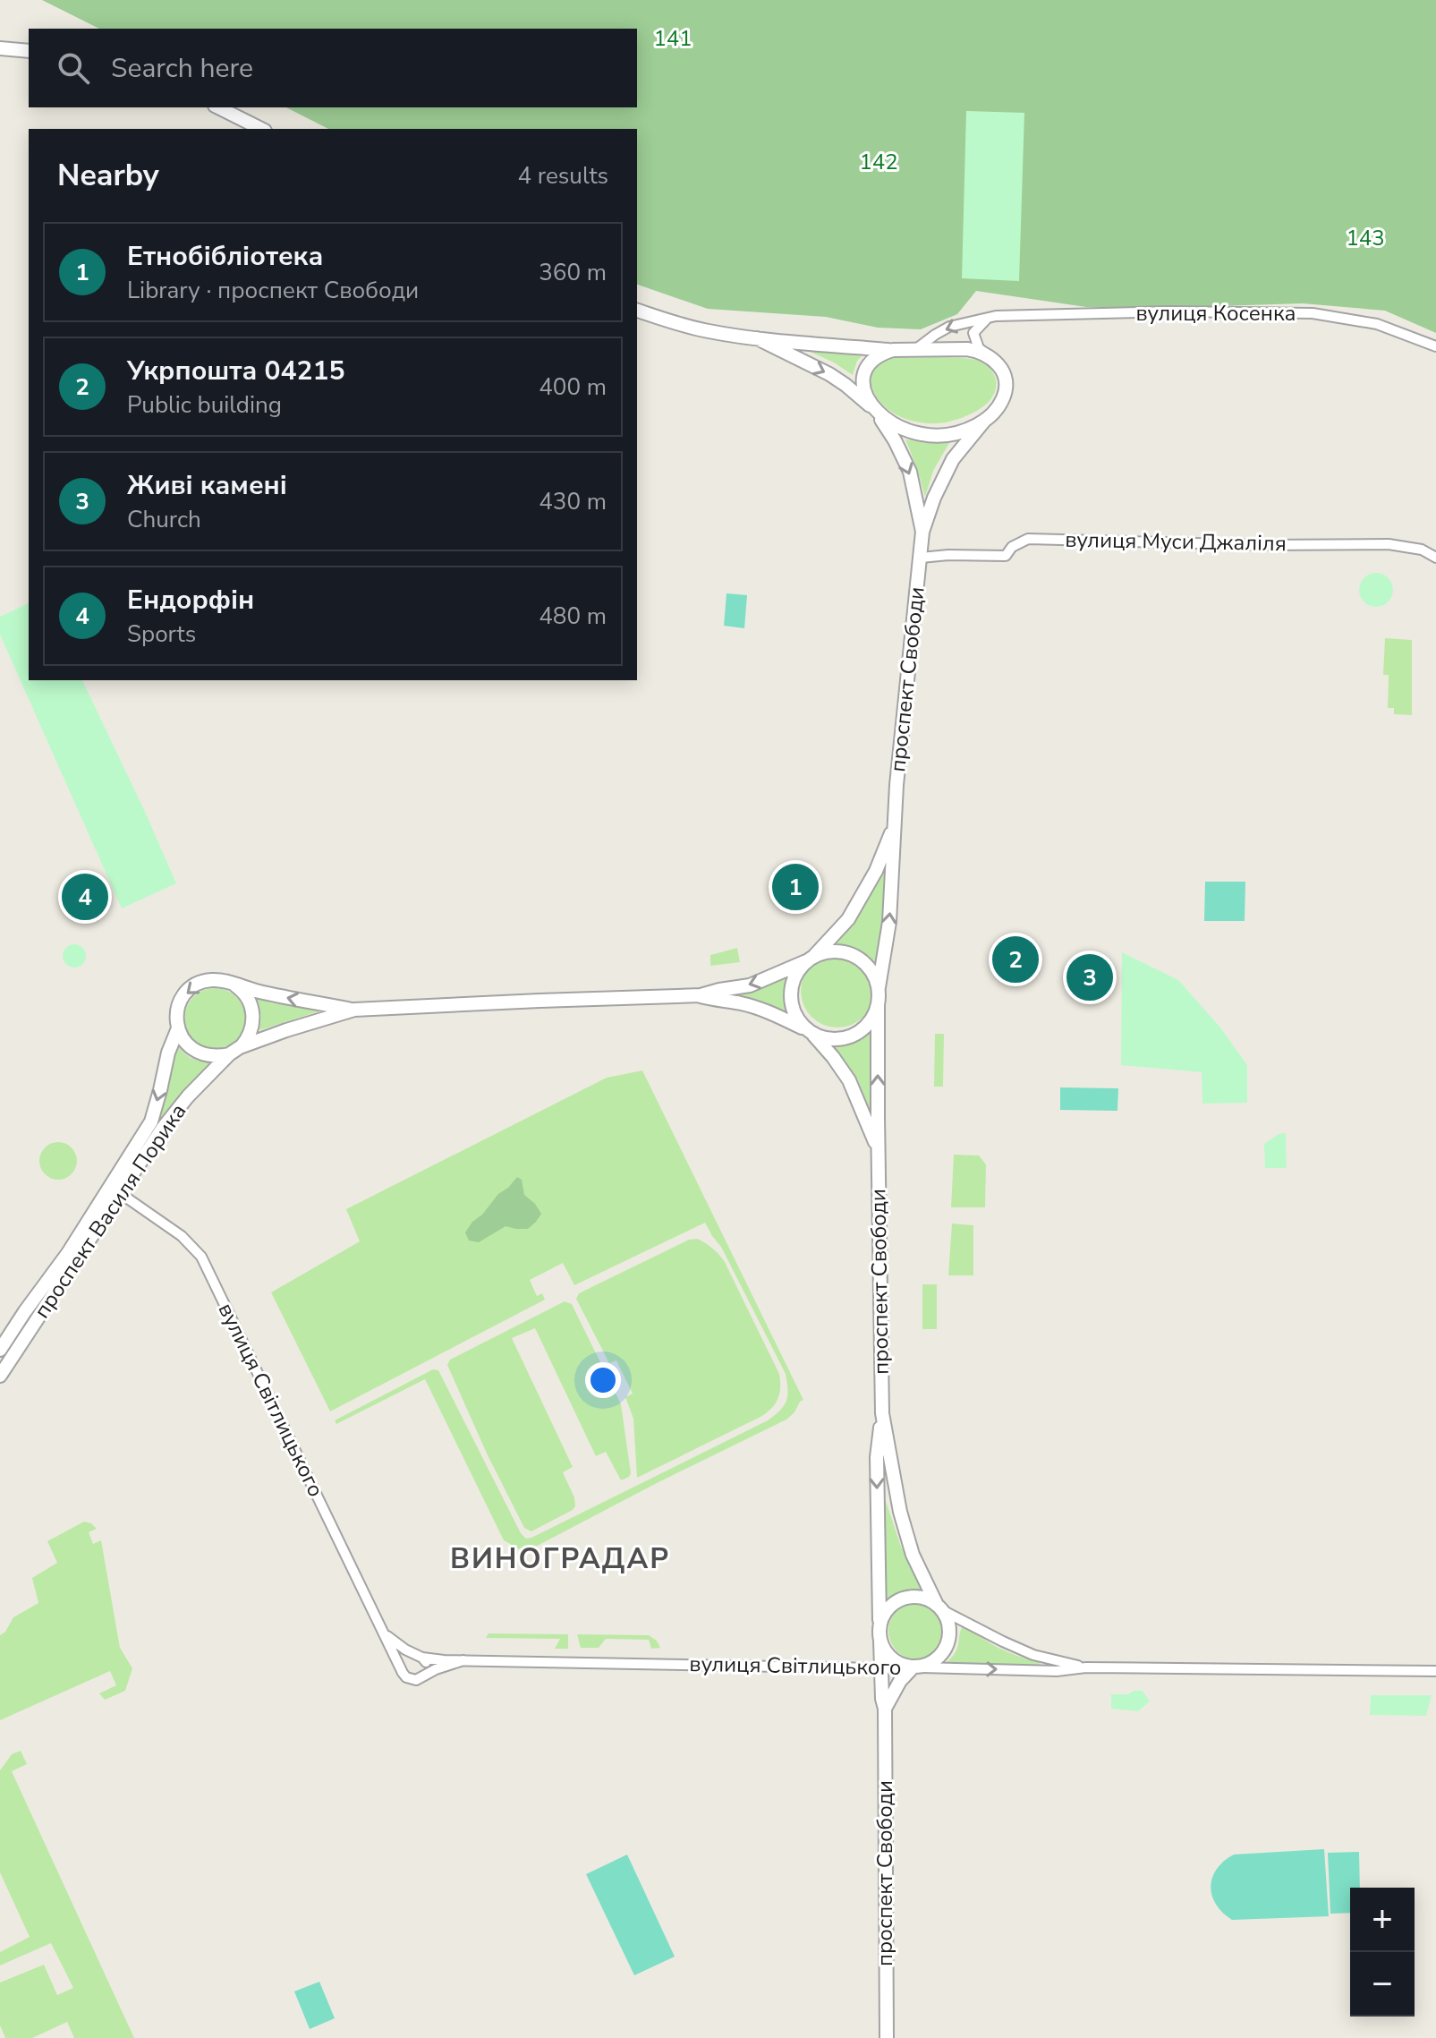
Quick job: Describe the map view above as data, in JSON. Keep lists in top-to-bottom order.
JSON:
{
  "streets": {
    "street": [
      "вулиця Косенка",
      "вулиця Муси Джаліля",
      "проспект Свободи",
      "проспект Василя Порика",
      "вулиця Світлицького"
    ]
  },
  "crossings": [
    ["вулиця Косенка", "проспект Свободи"],
    ["вулиця Муси Джаліля", "проспект Свободи"],
    ["проспект Свободи", "проспект Василя Порика"],
    ["проспект Свободи", "вулиця Світлицького"],
    ["проспект Василя Порика", "вулиця Світлицького"]
  ],
  "districts": ["ВИНОГРАДАР"],
  "parks": ["141", "142", "143"],
  "page": {
    "search": "Search here",
    "heading": ["Nearby", "4 results"],
    "list": [
      {
        "mark": "1",
        "name": "Етнобібліотека",
        "note": "Library · проспект Свободи",
        "value": "360 m"
      },
      {
        "mark": "2",
        "name": "Укрпошта 04215",
        "note": "Public building",
        "value": "400 m"
      },
      {
        "mark": "3",
        "name": "Живі камені",
        "note": "Church",
        "value": "430 m"
      },
      {
        "mark": "4",
        "name": "Ендорфін",
        "note": "Sports",
        "value": "480 m"
      }
    ],
    "pins": [
      "1",
      "4",
      "2",
      "3"
    ],
    "map_buttons": ["+", "−"]
  }
}
